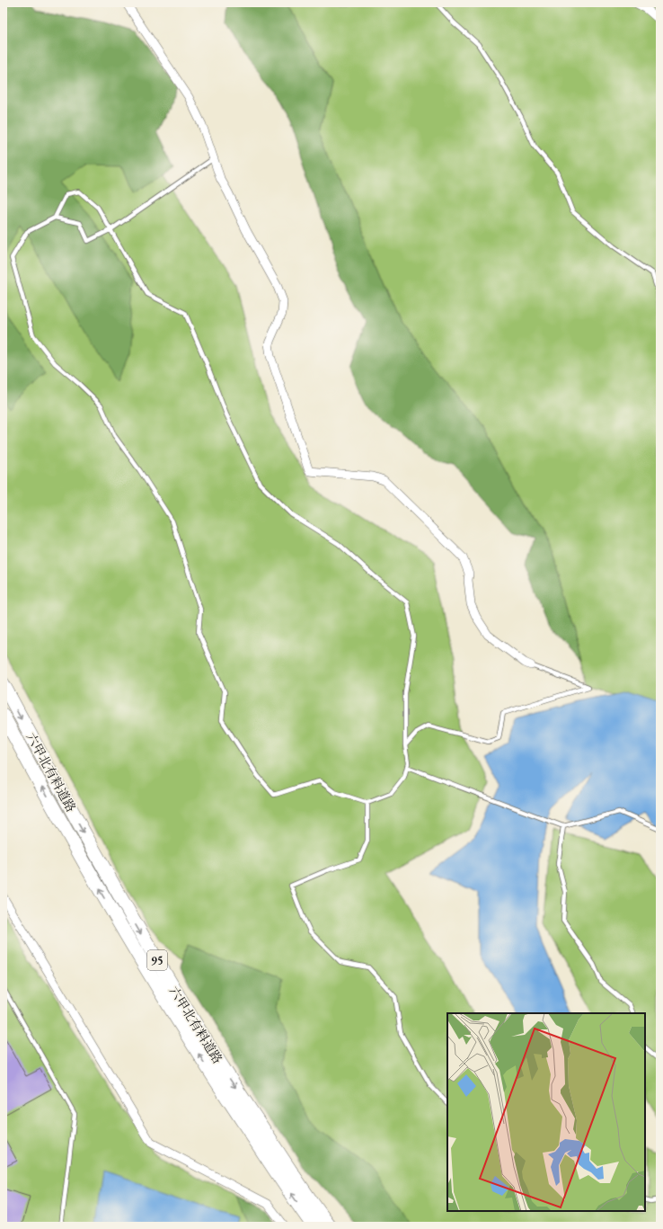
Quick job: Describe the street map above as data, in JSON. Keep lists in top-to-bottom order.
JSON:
{
  "streets": {
    "main road": ["六甲北有料道路", "95"]
  }
}
